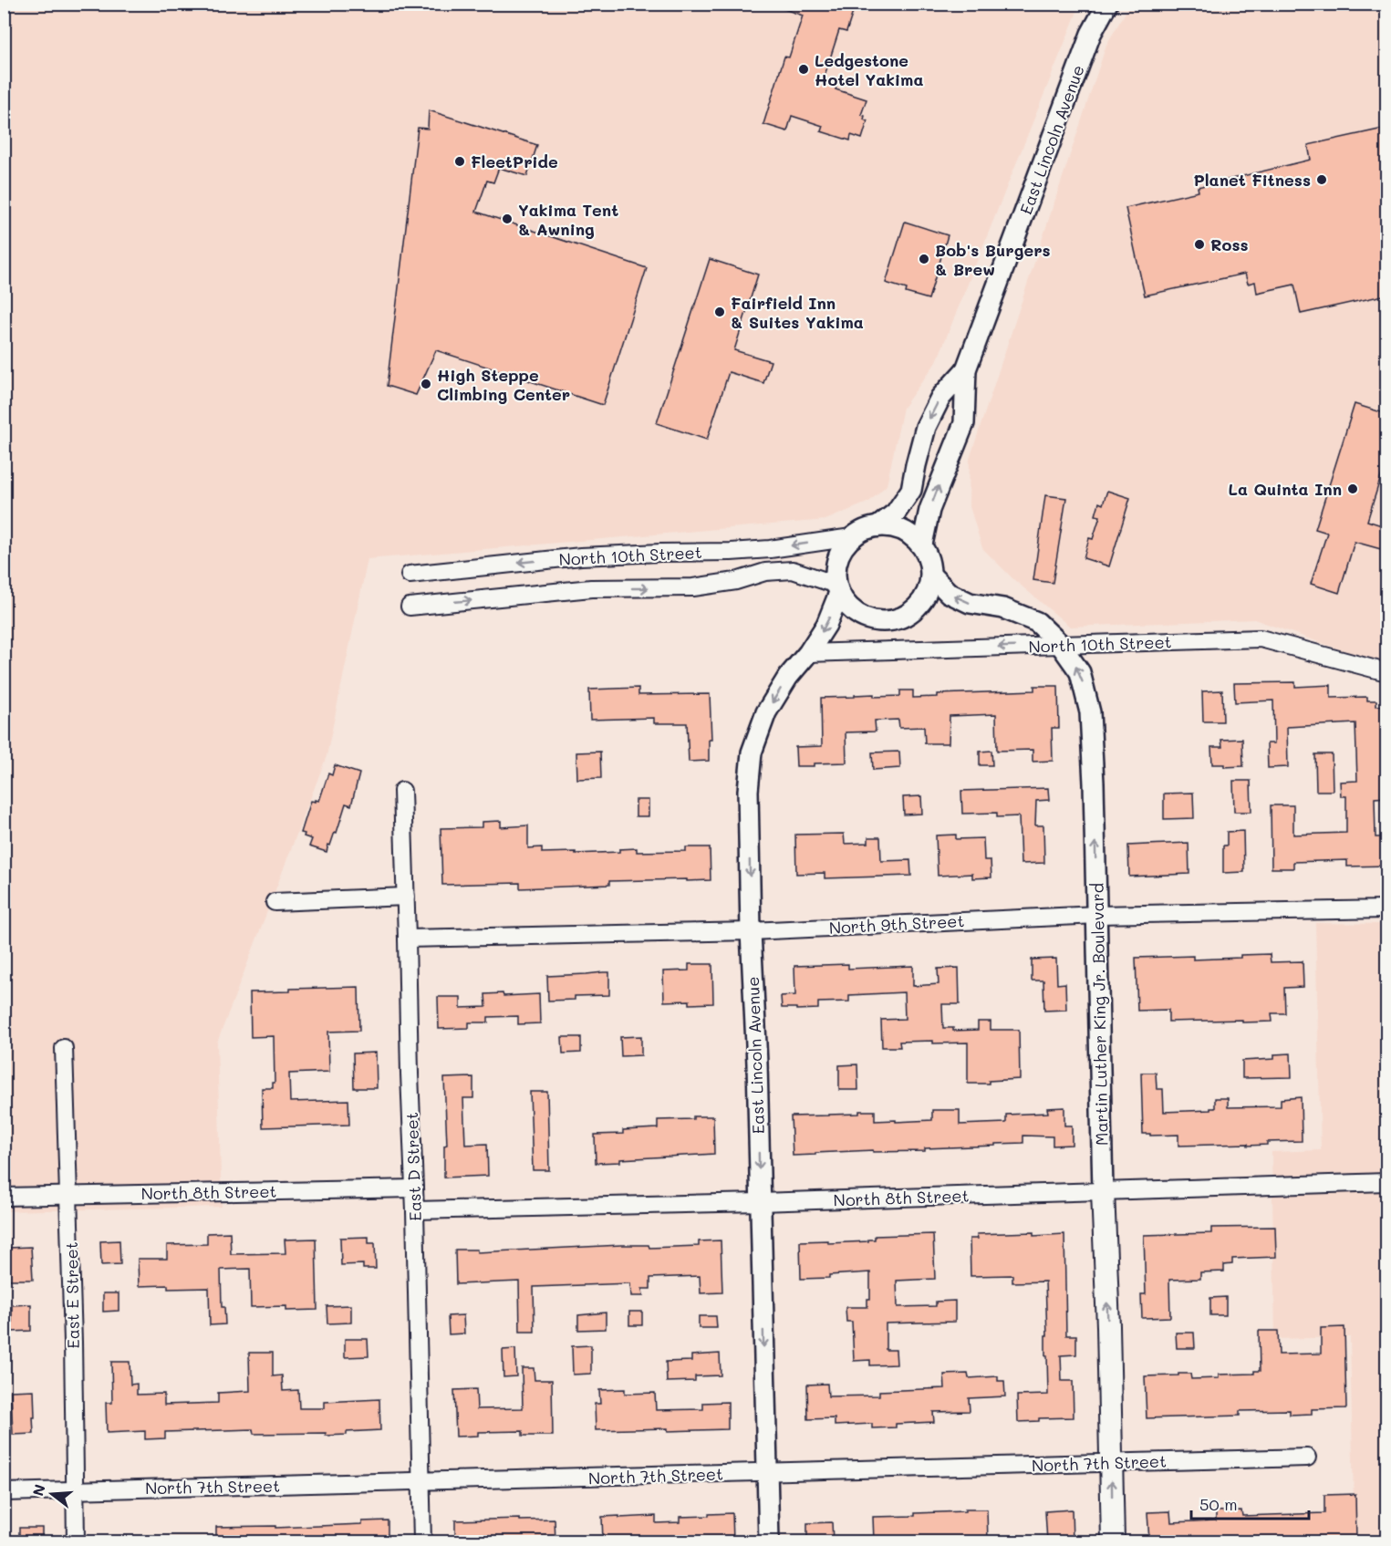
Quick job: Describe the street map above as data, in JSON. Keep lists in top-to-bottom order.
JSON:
{
  "streets": {
    "main road": ["Martin Luther King Jr. Boulevard"],
    "street": [
      "East Lincoln Avenue",
      "North 10th Street",
      "North 9th Street",
      "East D Street",
      "North 8th Street",
      "East E Street",
      "North 7th Street"
    ]
  },
  "crossings": [
    ["East Lincoln Avenue", "North 10th Street"],
    ["East Lincoln Avenue", "North 9th Street"],
    ["East Lincoln Avenue", "Martin Luther King Jr. Boulevard"],
    ["East Lincoln Avenue", "North 8th Street"],
    ["East Lincoln Avenue", "North 7th Street"],
    ["North 10th Street", "Martin Luther King Jr. Boulevard"],
    ["North 9th Street", "Martin Luther King Jr. Boulevard"],
    ["North 9th Street", "East D Street"],
    ["Martin Luther King Jr. Boulevard", "North 8th Street"],
    ["Martin Luther King Jr. Boulevard", "North 7th Street"],
    ["East D Street", "North 8th Street"],
    ["East D Street", "North 7th Street"],
    ["North 8th Street", "East E Street"],
    ["East E Street", "North 7th Street"]
  ],
  "one_way": ["Martin Luther King Jr. Boulevard"],
  "places": [
    "Ledgestone Hotel Yakima",
    "FleetPride",
    "Planet Fitness",
    "Yakima Tent & Awning",
    "Ross",
    "Bob's Burgers & Brew",
    "Fairfield Inn & Suites Yakima",
    "High Steppe Climbing Center",
    "La Quinta Inn"
  ],
  "scale_bar": "50 m",
  "north": "left"
}
